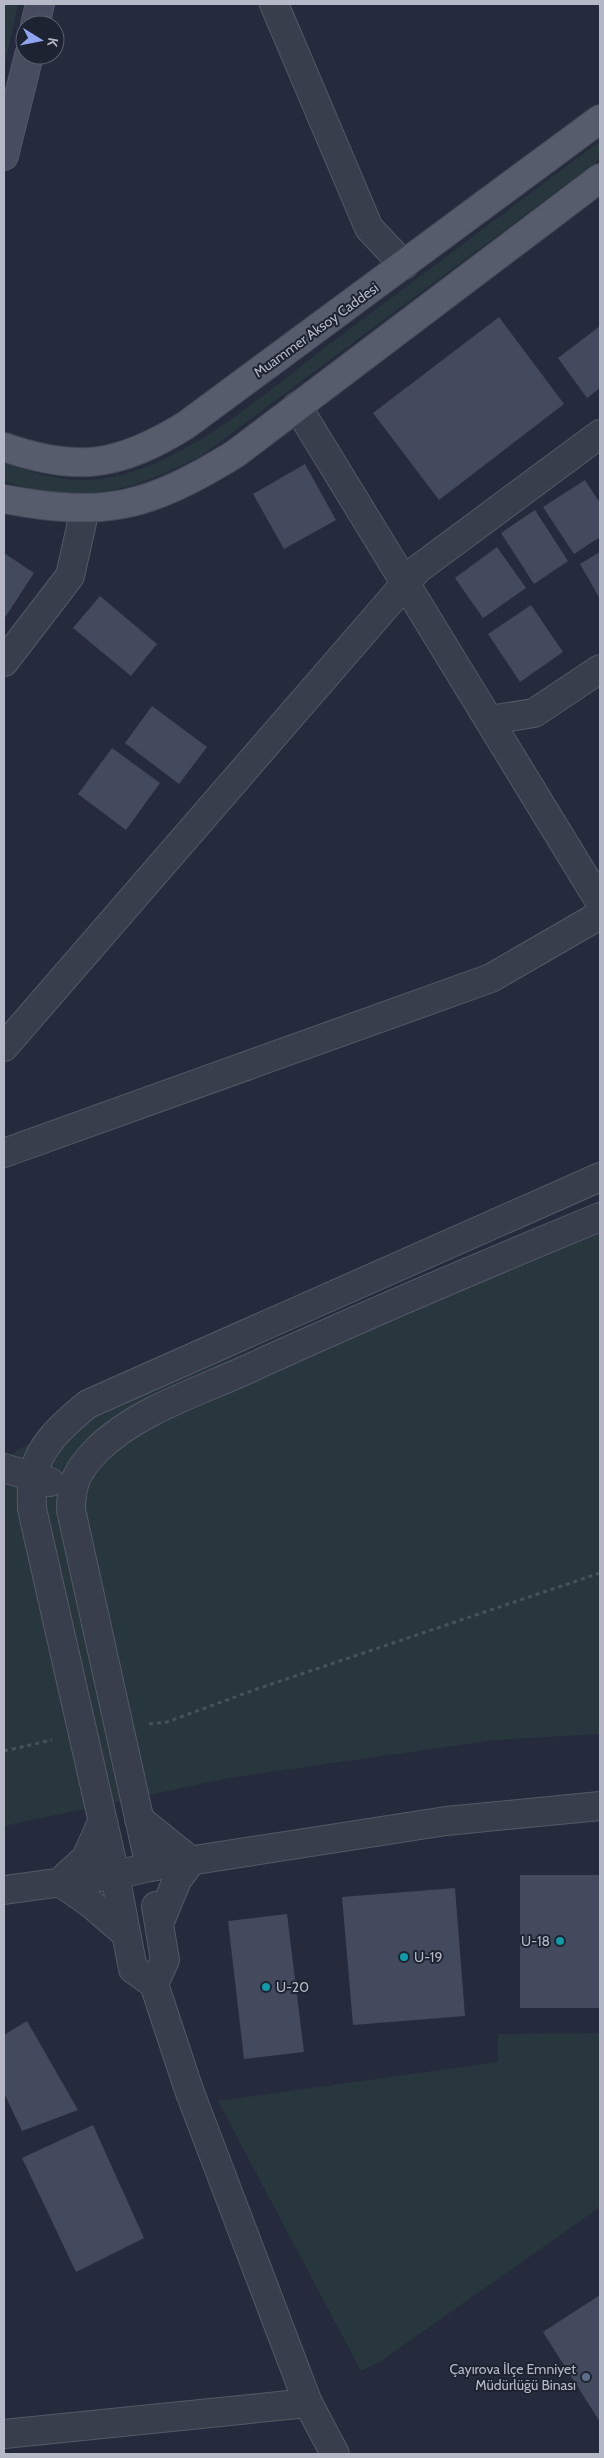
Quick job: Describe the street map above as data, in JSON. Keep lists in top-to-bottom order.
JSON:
{
  "streets": {
    "main road": ["Muammer Aksoy Caddesi"]
  },
  "places": [
    "U-18",
    "U-19",
    "U-20",
    "Çayırova İlçe Emniyet Müdürlüğü Binası"
  ],
  "north": "right"
}
